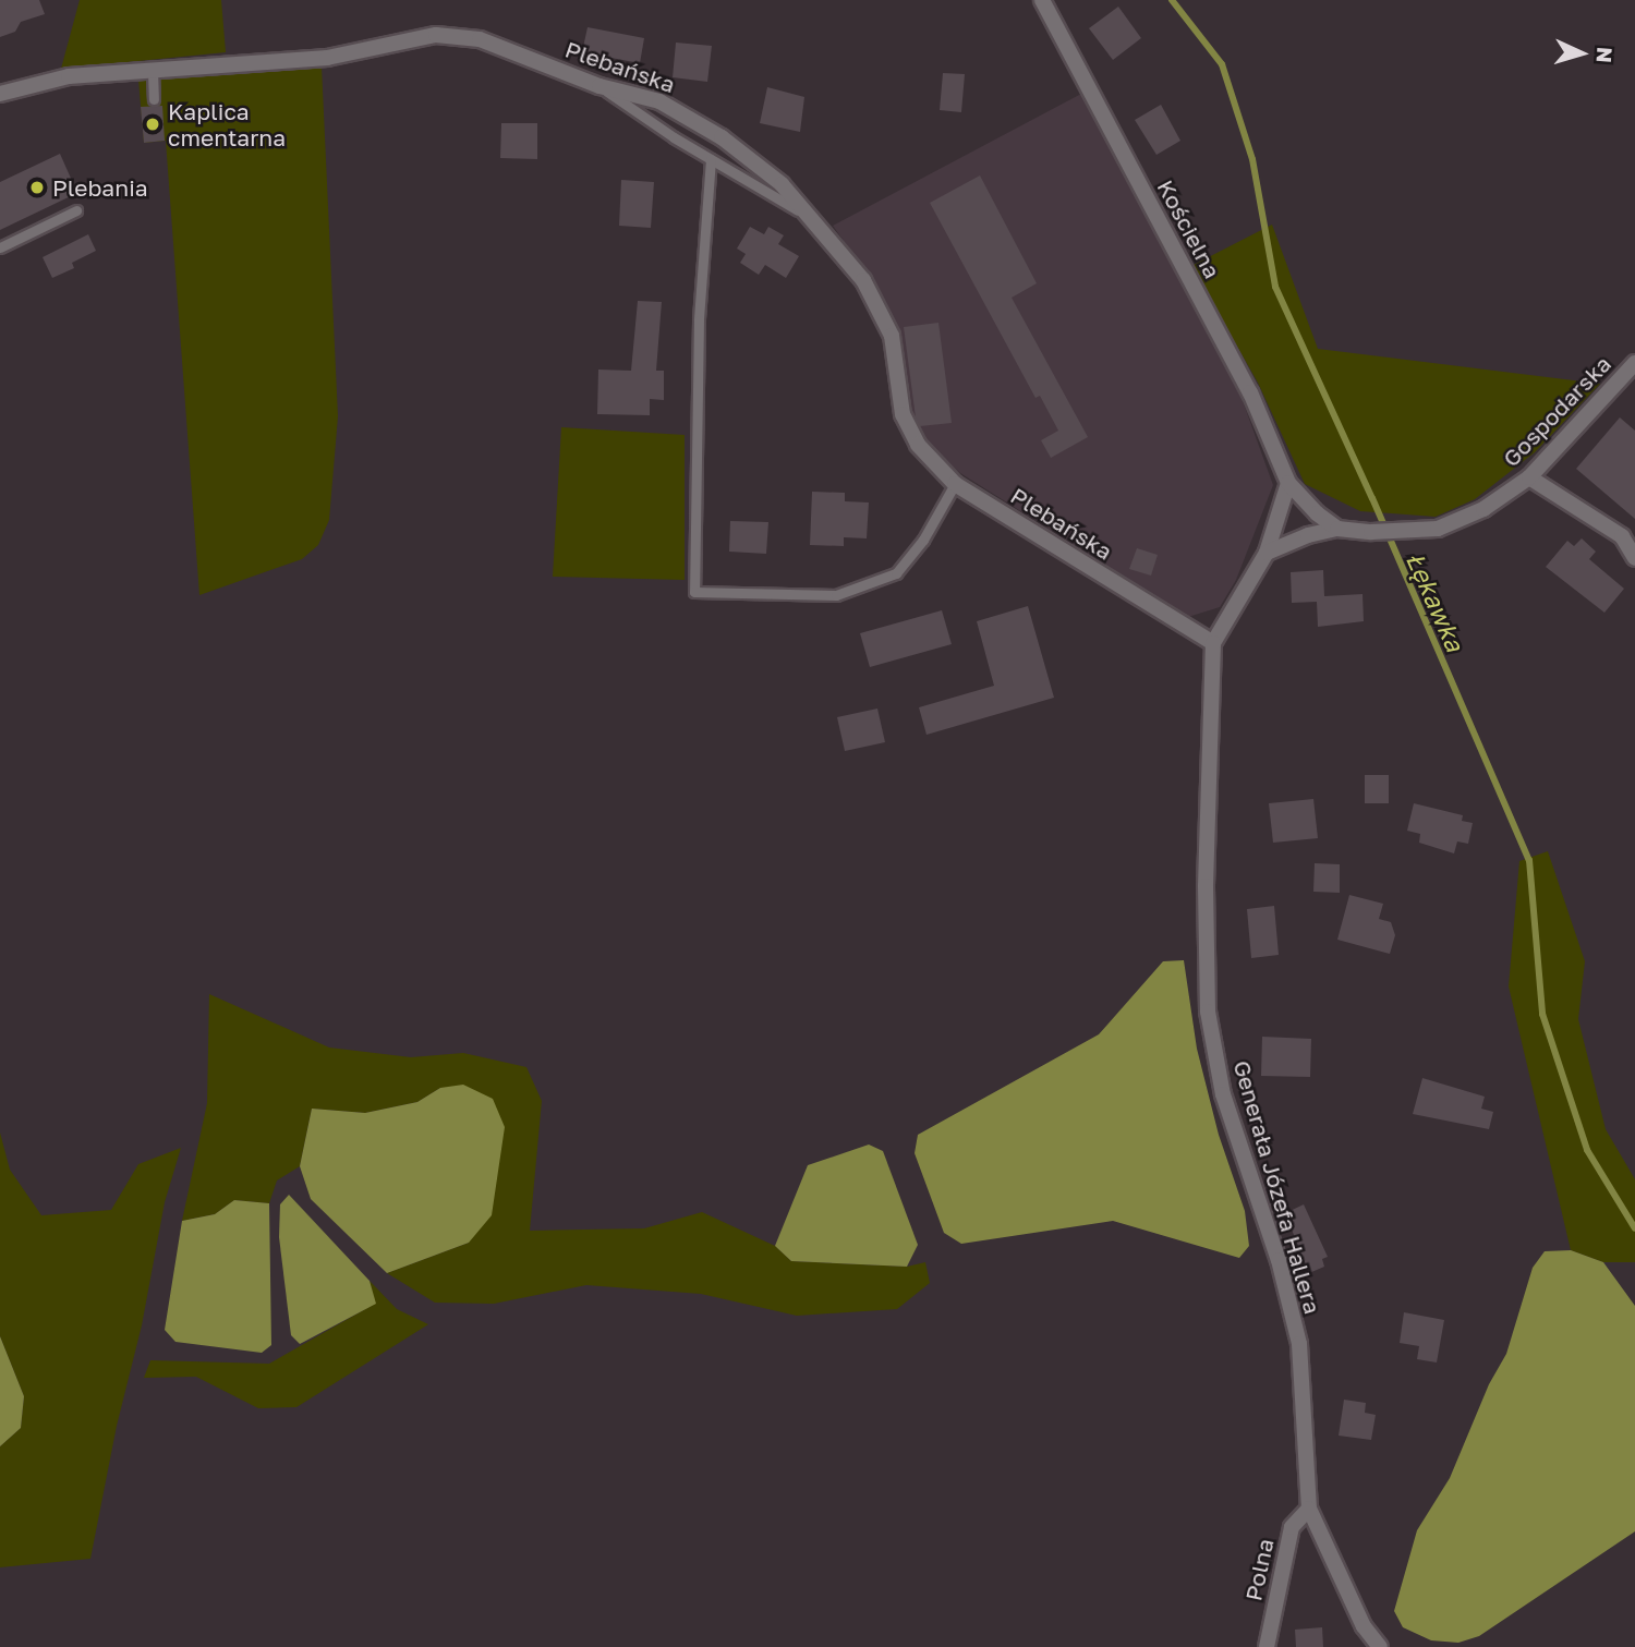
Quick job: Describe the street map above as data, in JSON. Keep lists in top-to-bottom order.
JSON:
{
  "streets": {
    "street": [
      "Plebańska",
      "Kościelna",
      "Gospodarska",
      "Generała Józefa Hallera",
      "Polna"
    ]
  },
  "crossings": [
    ["Plebańska", "Generała Józefa Hallera"],
    ["Kościelna", "Generała Józefa Hallera"],
    ["Generała Józefa Hallera", "Polna"]
  ],
  "water": ["Łękawka"],
  "places": ["Kaplica cmentarna", "Plebania"],
  "north": "right"
}
